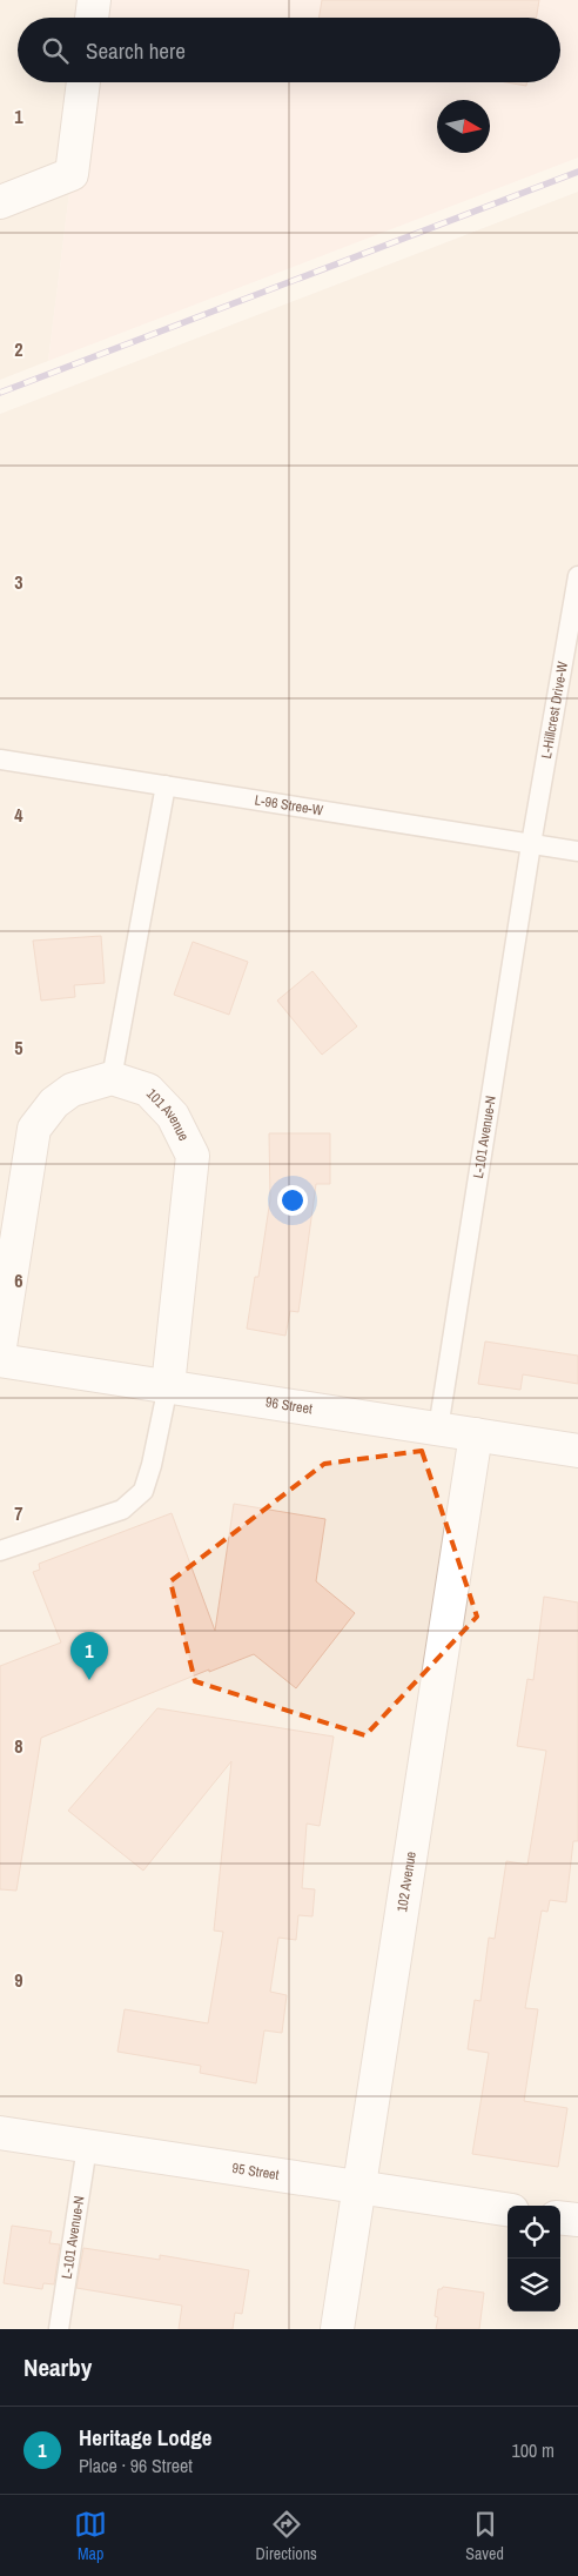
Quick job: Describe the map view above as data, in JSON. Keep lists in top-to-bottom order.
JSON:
{
  "streets": {
    "street": [
      "101 Avenue",
      "96 Street",
      "102 Avenue",
      "95 Street"
    ],
    "lane": ["L-Hillcrest Drive-W", "L-96 Stree-W", "L-101 Avenue-N"]
  },
  "crossings": [
    ["L-Hillcrest Drive-W", "L-96 Stree-W"],
    ["L-Hillcrest Drive-W", "L-101 Avenue-N"],
    ["L-96 Stree-W", "L-101 Avenue-N"],
    ["101 Avenue", "96 Street"],
    ["L-101 Avenue-N", "96 Street"],
    ["L-101 Avenue-N", "95 Street"],
    ["96 Street", "102 Avenue"],
    ["102 Avenue", "95 Street"]
  ],
  "north": "right",
  "page": {
    "search": "Search here",
    "pins": "1",
    "heading": "Nearby",
    "list": [
      {
        "mark": "1",
        "name": "Heritage Lodge",
        "note": "Place · 96 Street",
        "value": "100 m"
      }
    ],
    "nav": ["Map", "Directions", "Saved"]
  },
  "grid": {
    "rows": [
      "1",
      "2",
      "3",
      "4",
      "5",
      "6",
      "7",
      "8",
      "9"
    ]
  }
}
